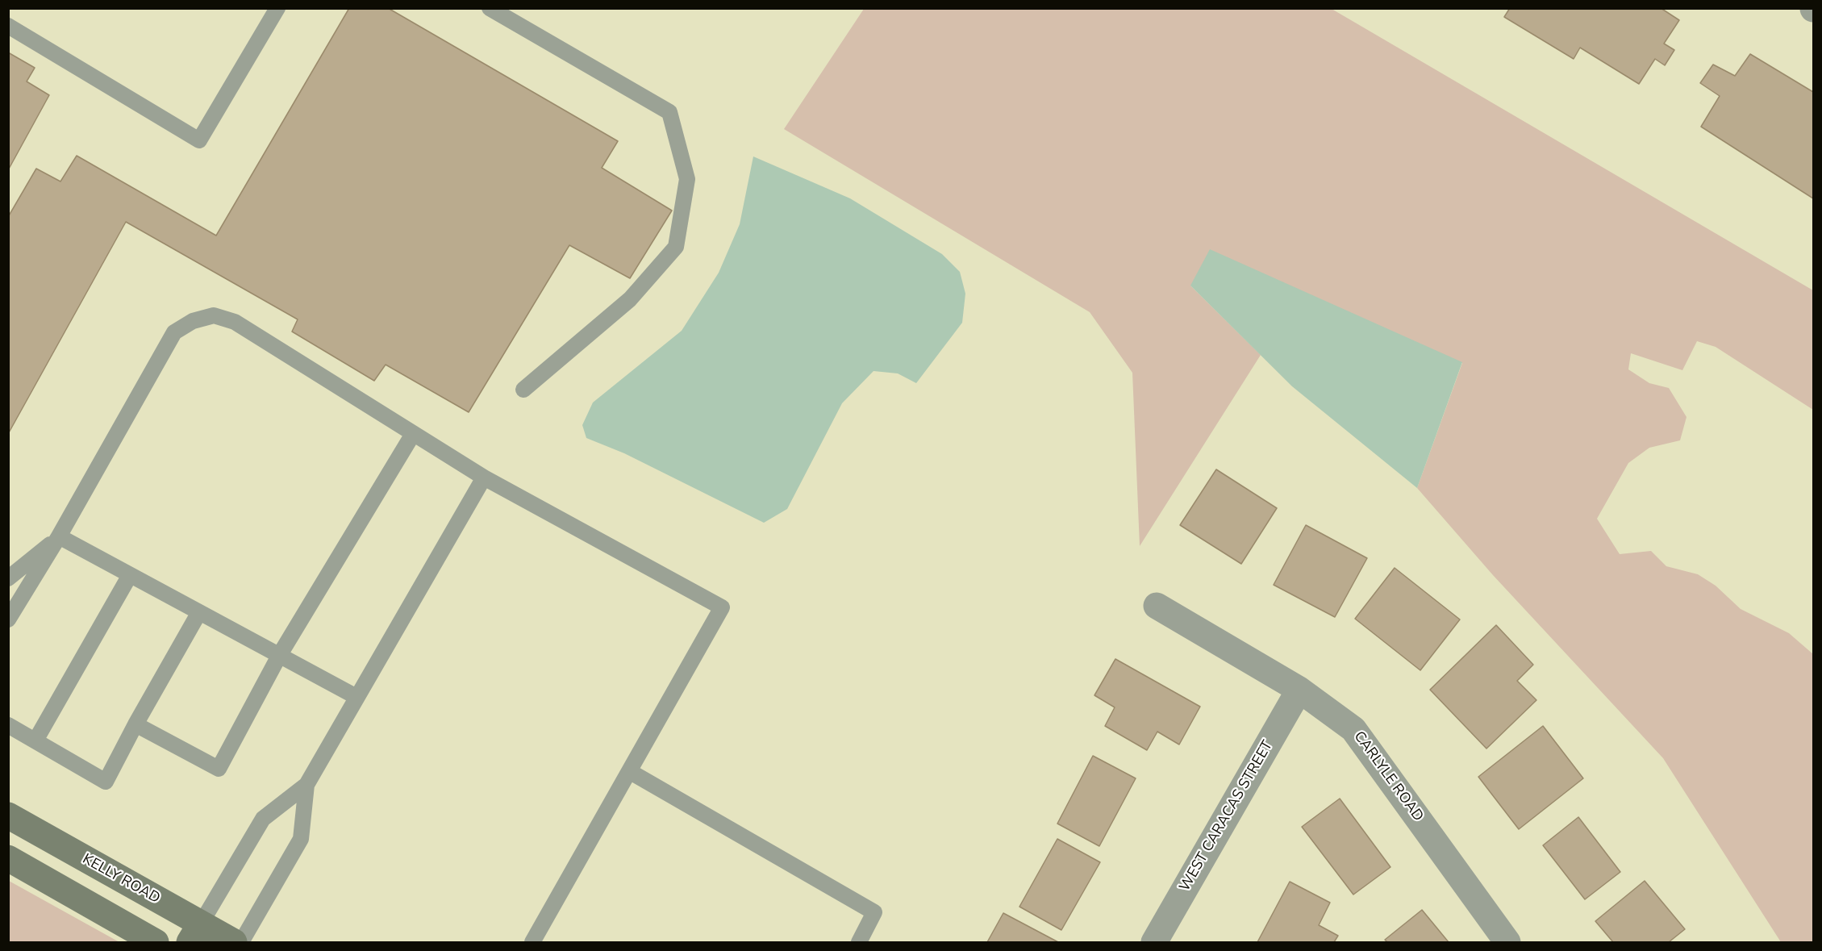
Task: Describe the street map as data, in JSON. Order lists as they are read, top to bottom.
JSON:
{
  "streets": {
    "street": ["CARLYLE ROAD", "WEST CARACAS STREET", "KELLY ROAD"]
  },
  "crossings": [
    ["CARLYLE ROAD", "WEST CARACAS STREET"]
  ]
}
